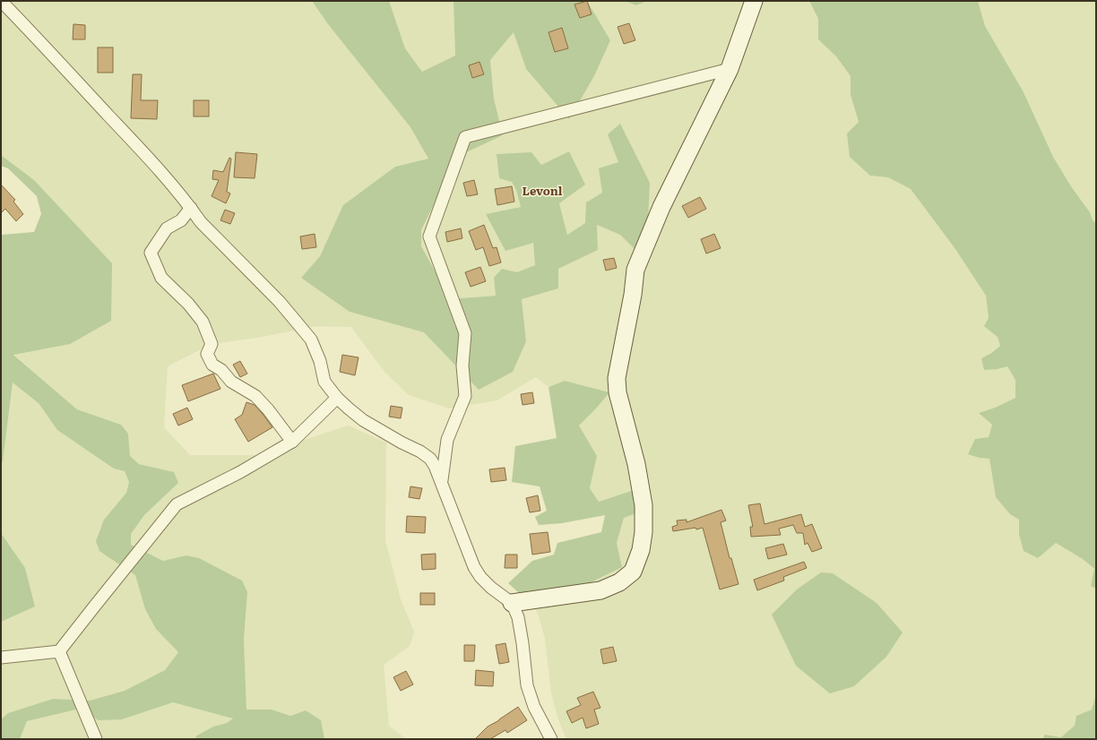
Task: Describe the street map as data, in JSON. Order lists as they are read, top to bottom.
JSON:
{
  "districts": ["Levonl"]
}
